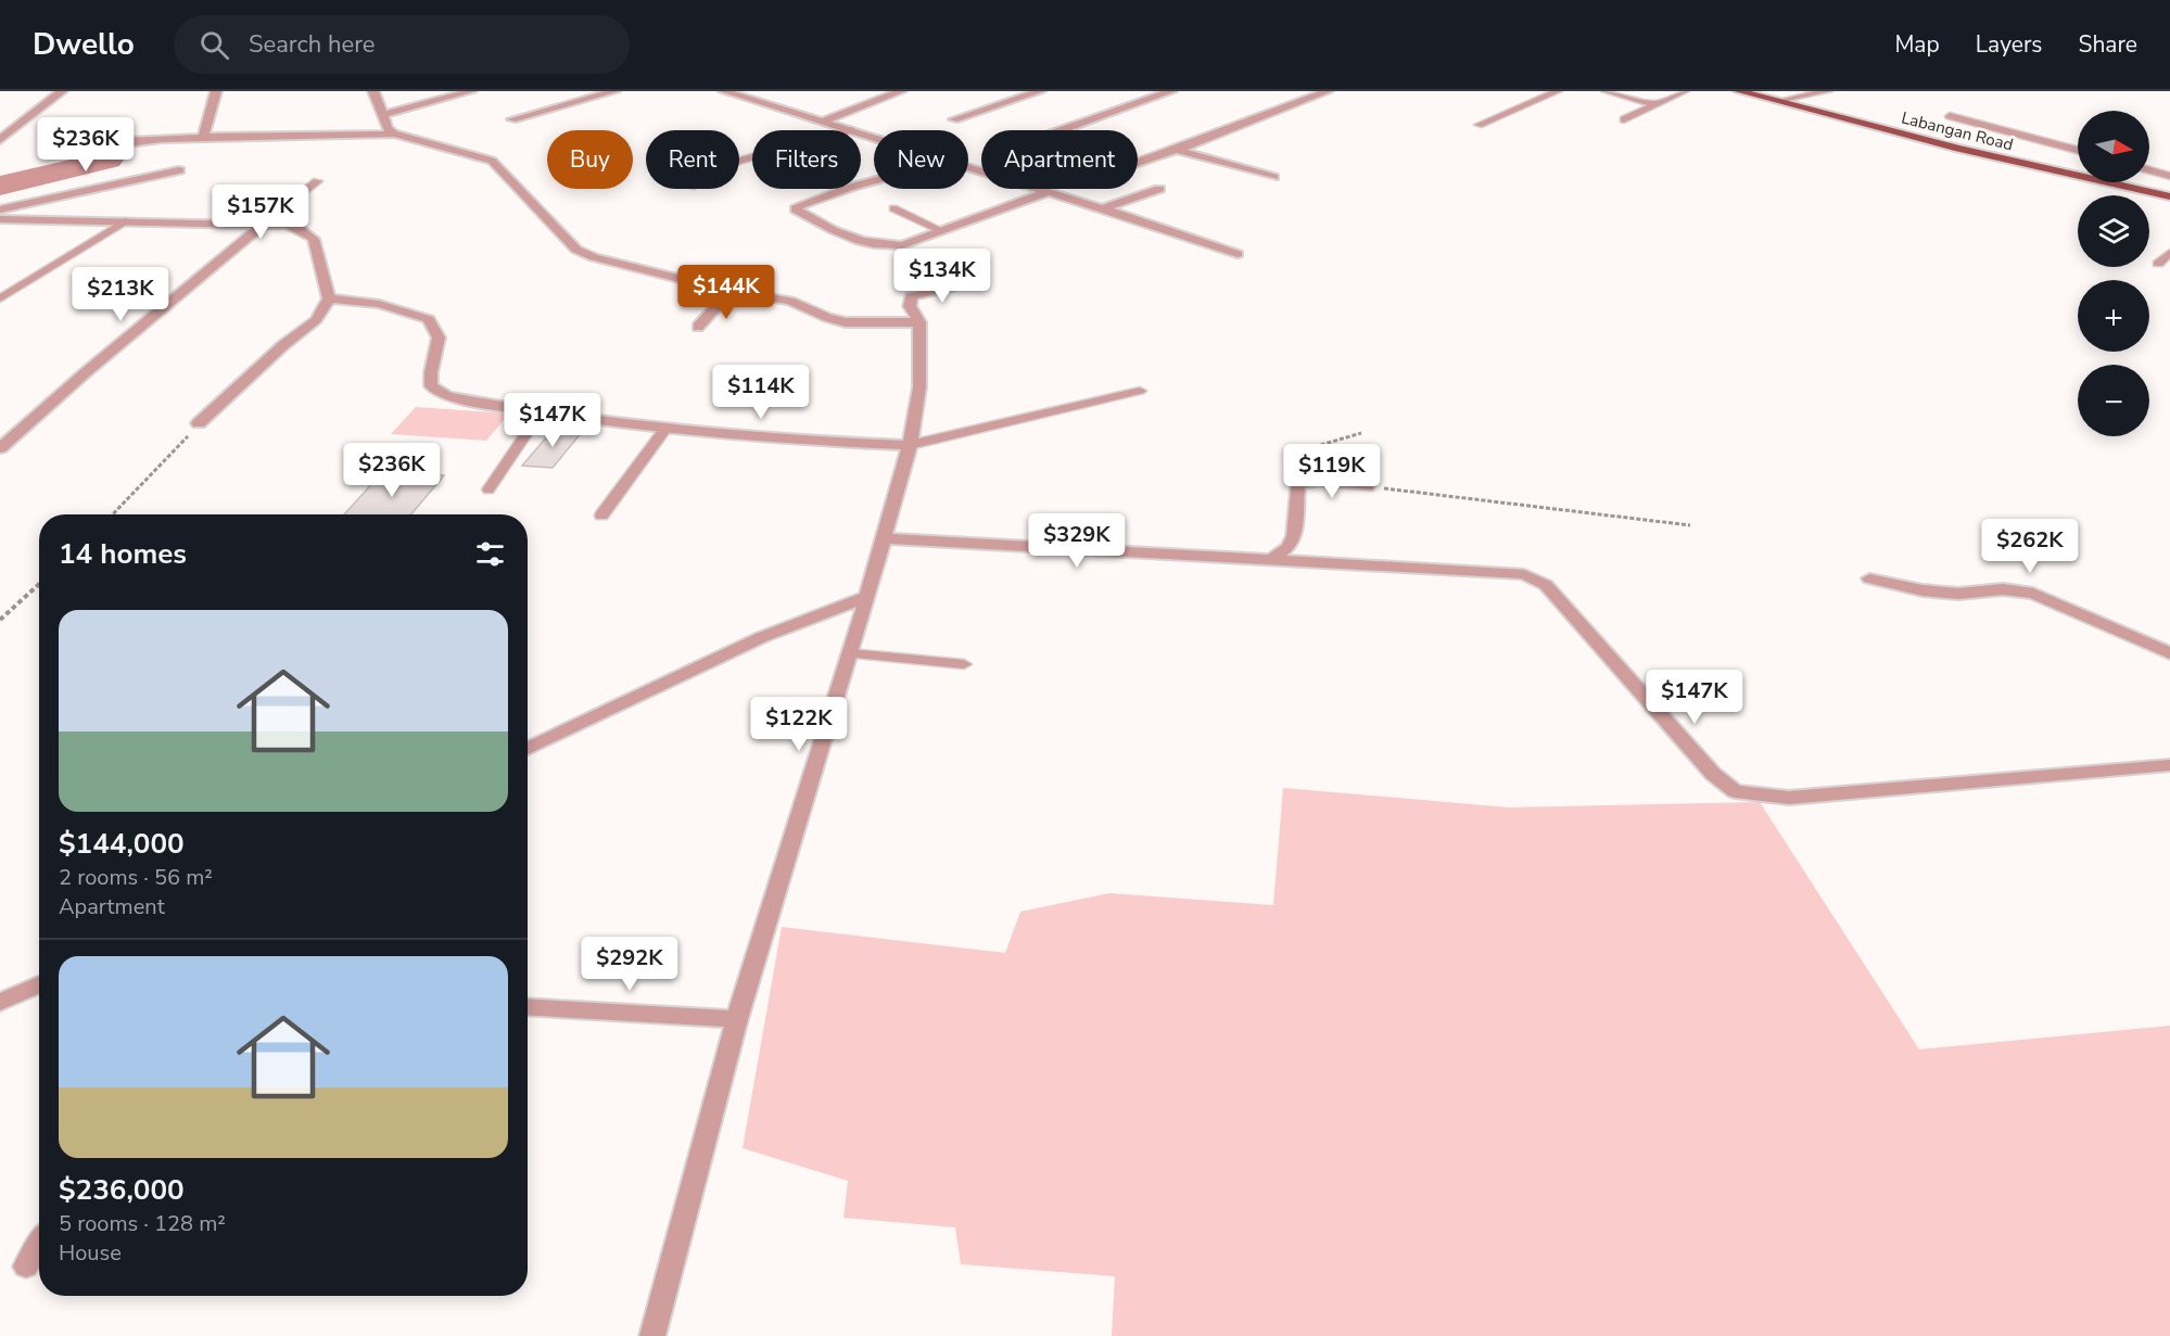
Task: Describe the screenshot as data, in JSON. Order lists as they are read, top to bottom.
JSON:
{
  "streets": {
    "main road": ["Labangan Road"]
  },
  "north": "right",
  "page": {
    "header": "Dwello",
    "search": "Search here",
    "nav": ["Map", "Layers", "Share"],
    "map_buttons": ["+", "−"],
    "price": [
      "$236K",
      "$157K",
      "$134K",
      "$144K",
      "$213K",
      "$114K",
      "$147K",
      "$236K",
      "$119K",
      "$329K",
      "$262K",
      "$147K",
      "$122K",
      "$292K"
    ],
    "chip": [
      "Buy",
      "Rent",
      "Filters",
      "New",
      "Apartment"
    ],
    "heading": "14 homes",
    "list": [
      {
        "name": "$144,000",
        "note": "2 rooms · 56 m² · Apartment"
      },
      {
        "name": "$236,000",
        "note": "5 rooms · 128 m² · House"
      }
    ]
  }
}
